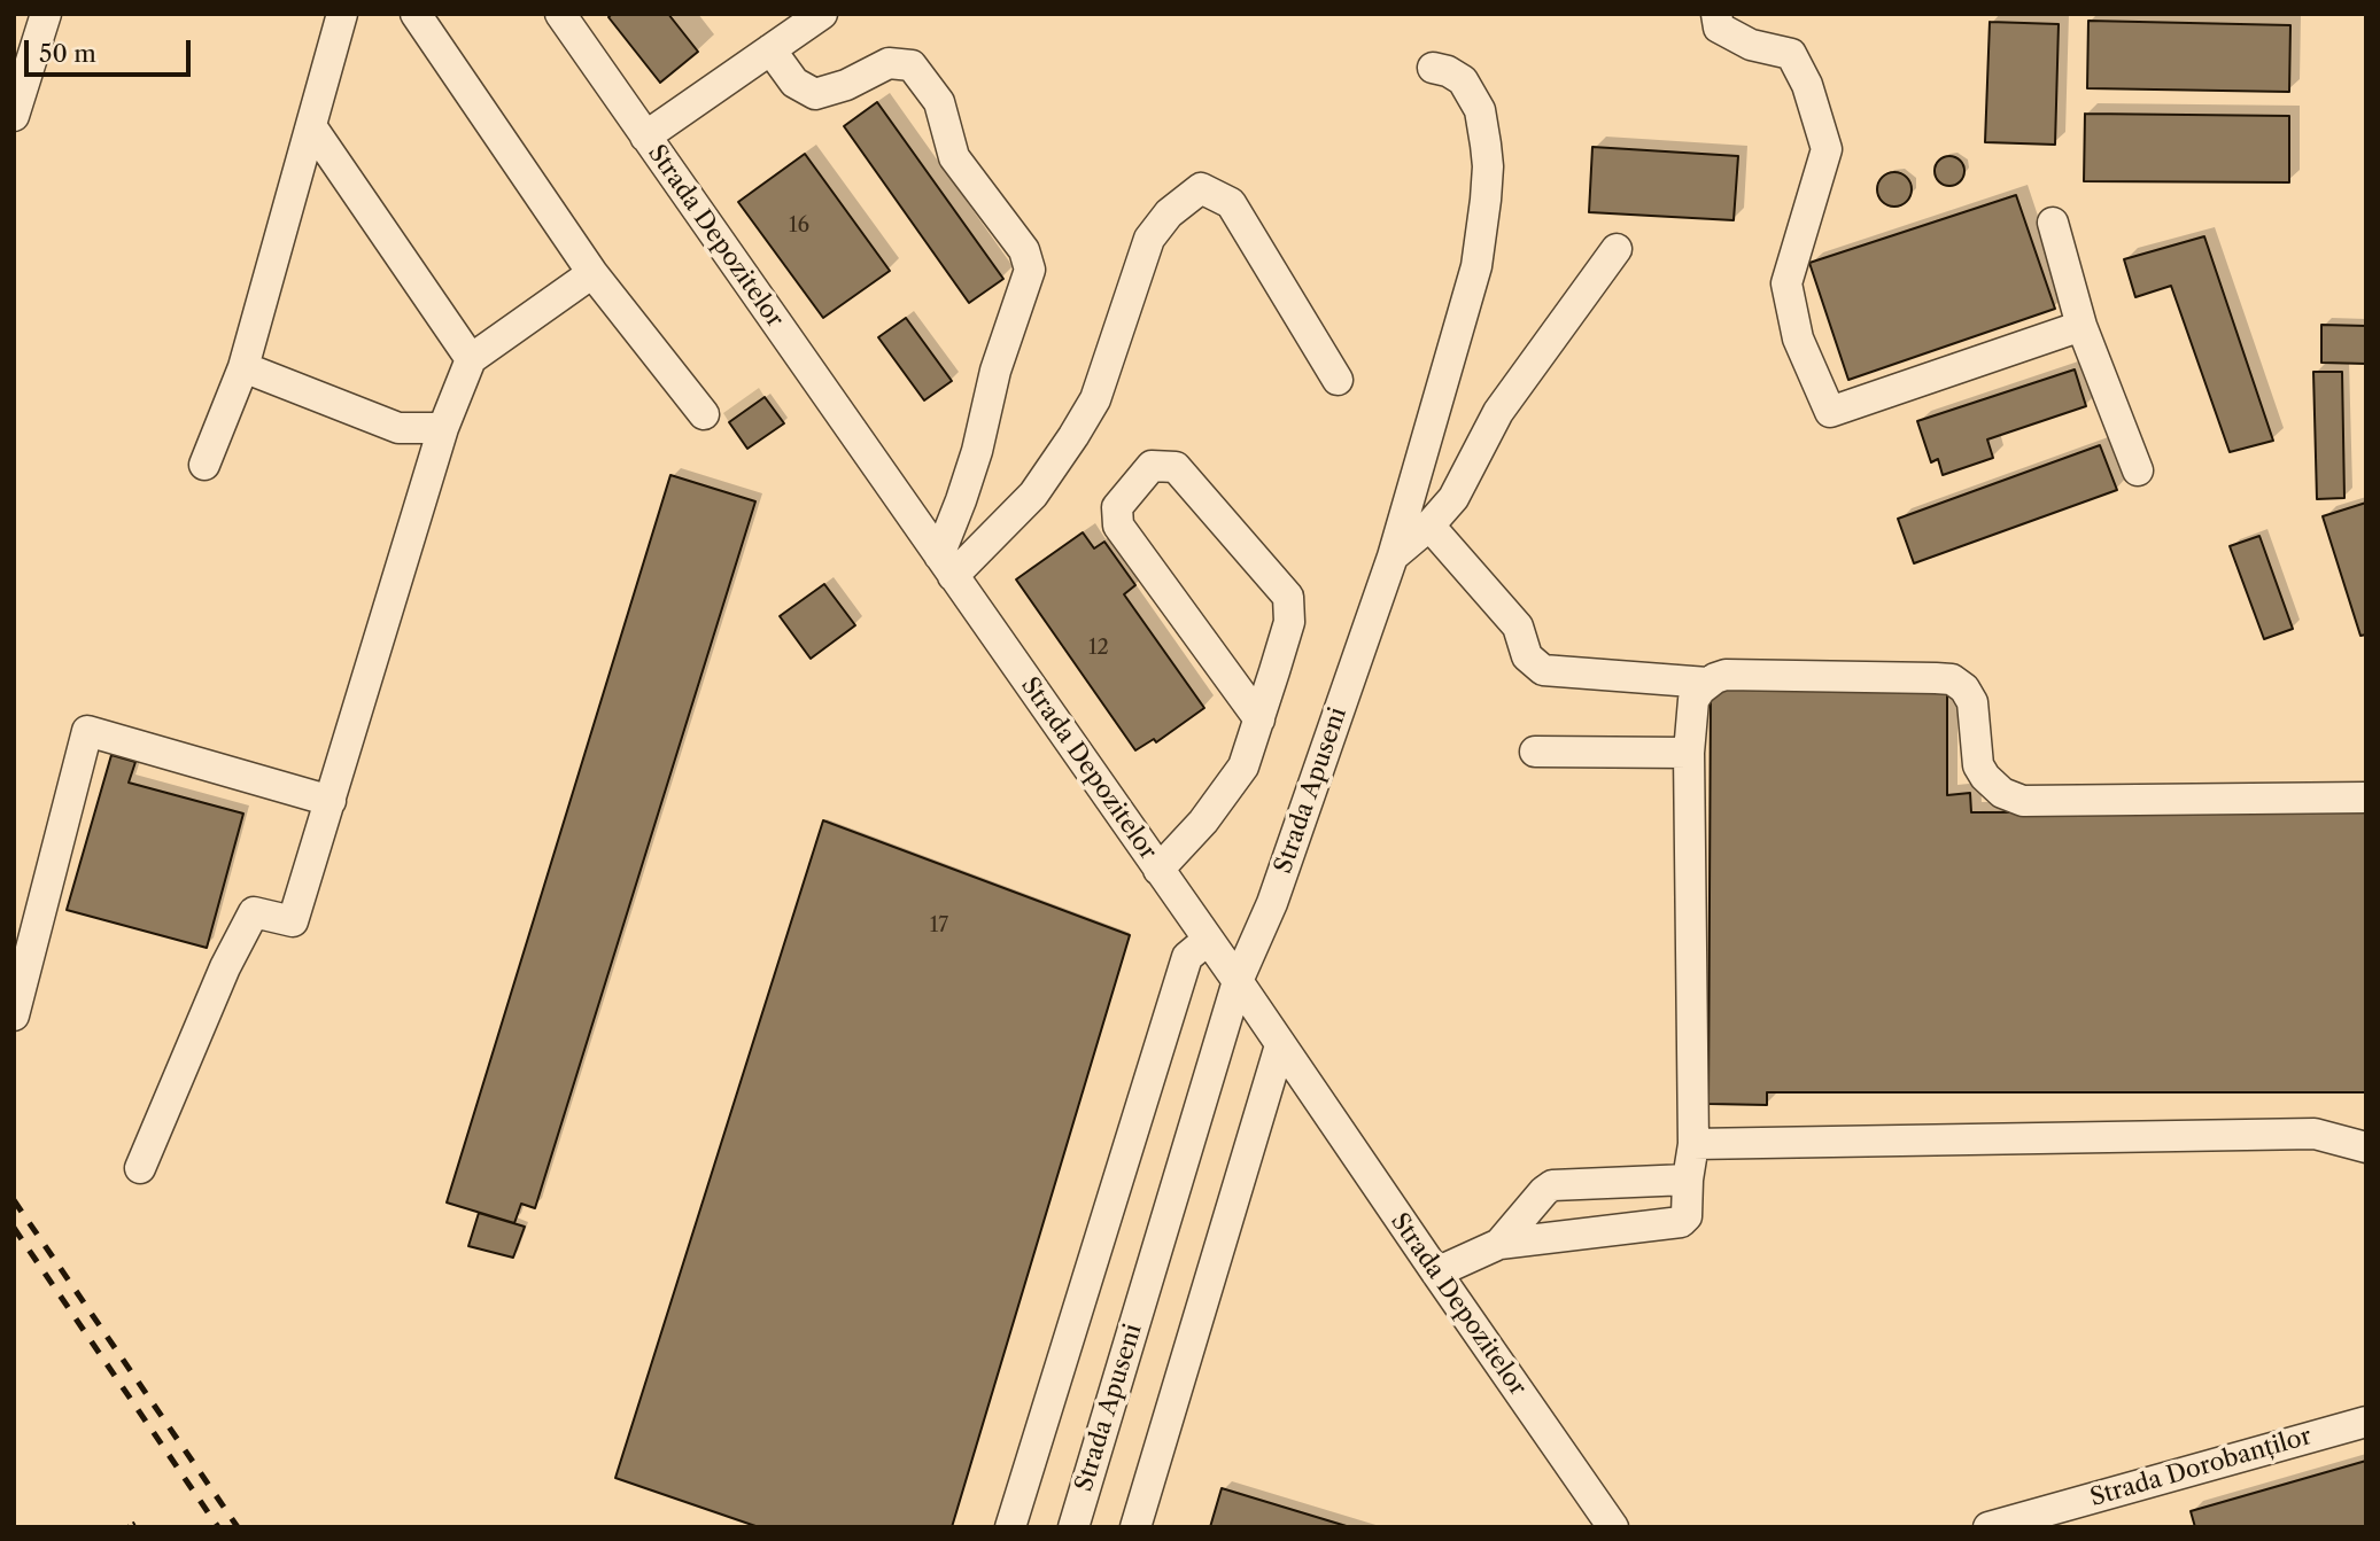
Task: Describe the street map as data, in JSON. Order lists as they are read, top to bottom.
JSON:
{
  "streets": {
    "street": ["Strada Depozitelor", "Strada Apuseni", "Strada Dorobanților"]
  },
  "crossings": [
    ["Strada Depozitelor", "Strada Apuseni"]
  ],
  "house_numbers": ["16", "12", "17"],
  "scale_bar": "50 m"
}
